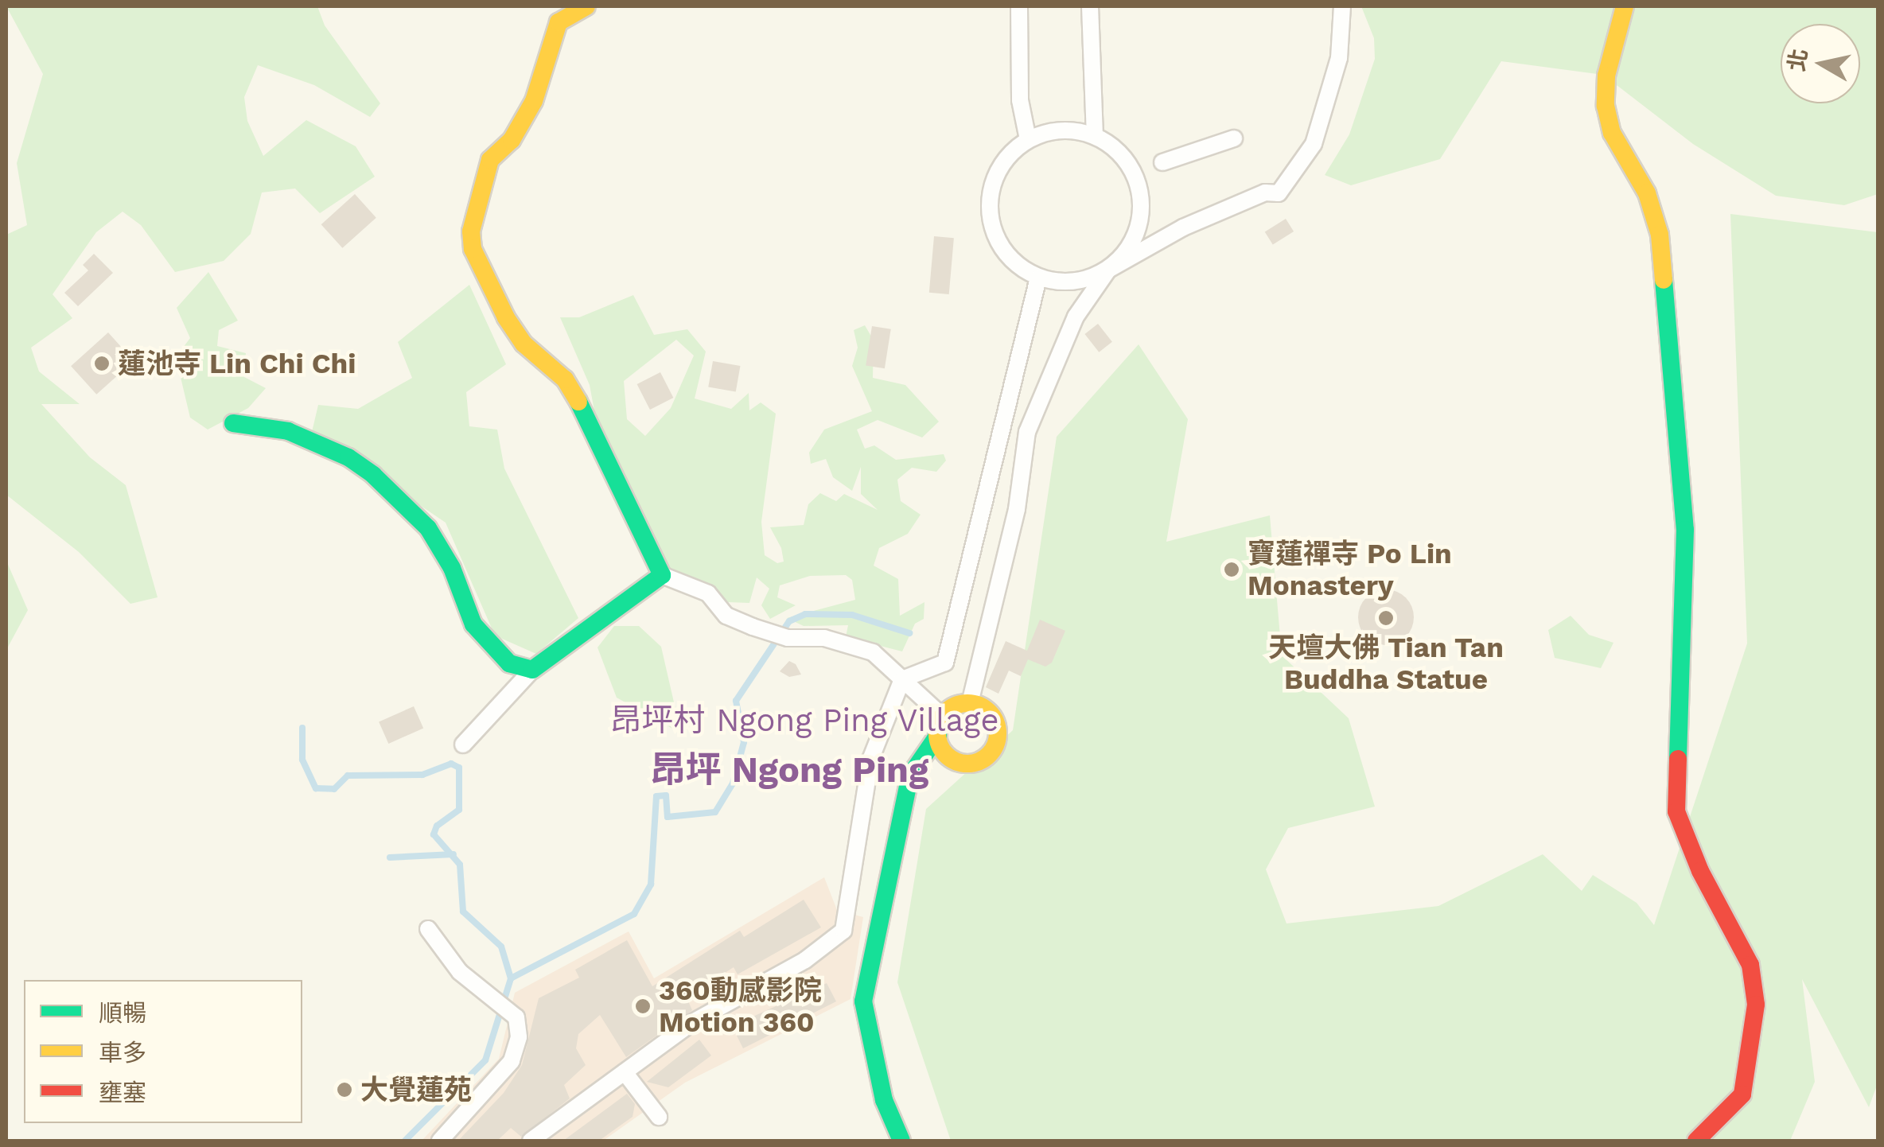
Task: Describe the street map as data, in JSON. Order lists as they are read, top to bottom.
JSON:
{
  "districts": ["昂坪村 Ngong Ping Village", "昂坪 Ngong Ping"],
  "places": [
    "蓮池寺 Lin Chi Chi",
    "寶蓮禪寺 Po Lin Monastery",
    "天壇大佛 Tian Tan Buddha Statue",
    "360動感影院 Motion 360",
    "大覺蓮苑"
  ],
  "legend": ["順暢", "車多", "壅塞"],
  "north": "left"
}
